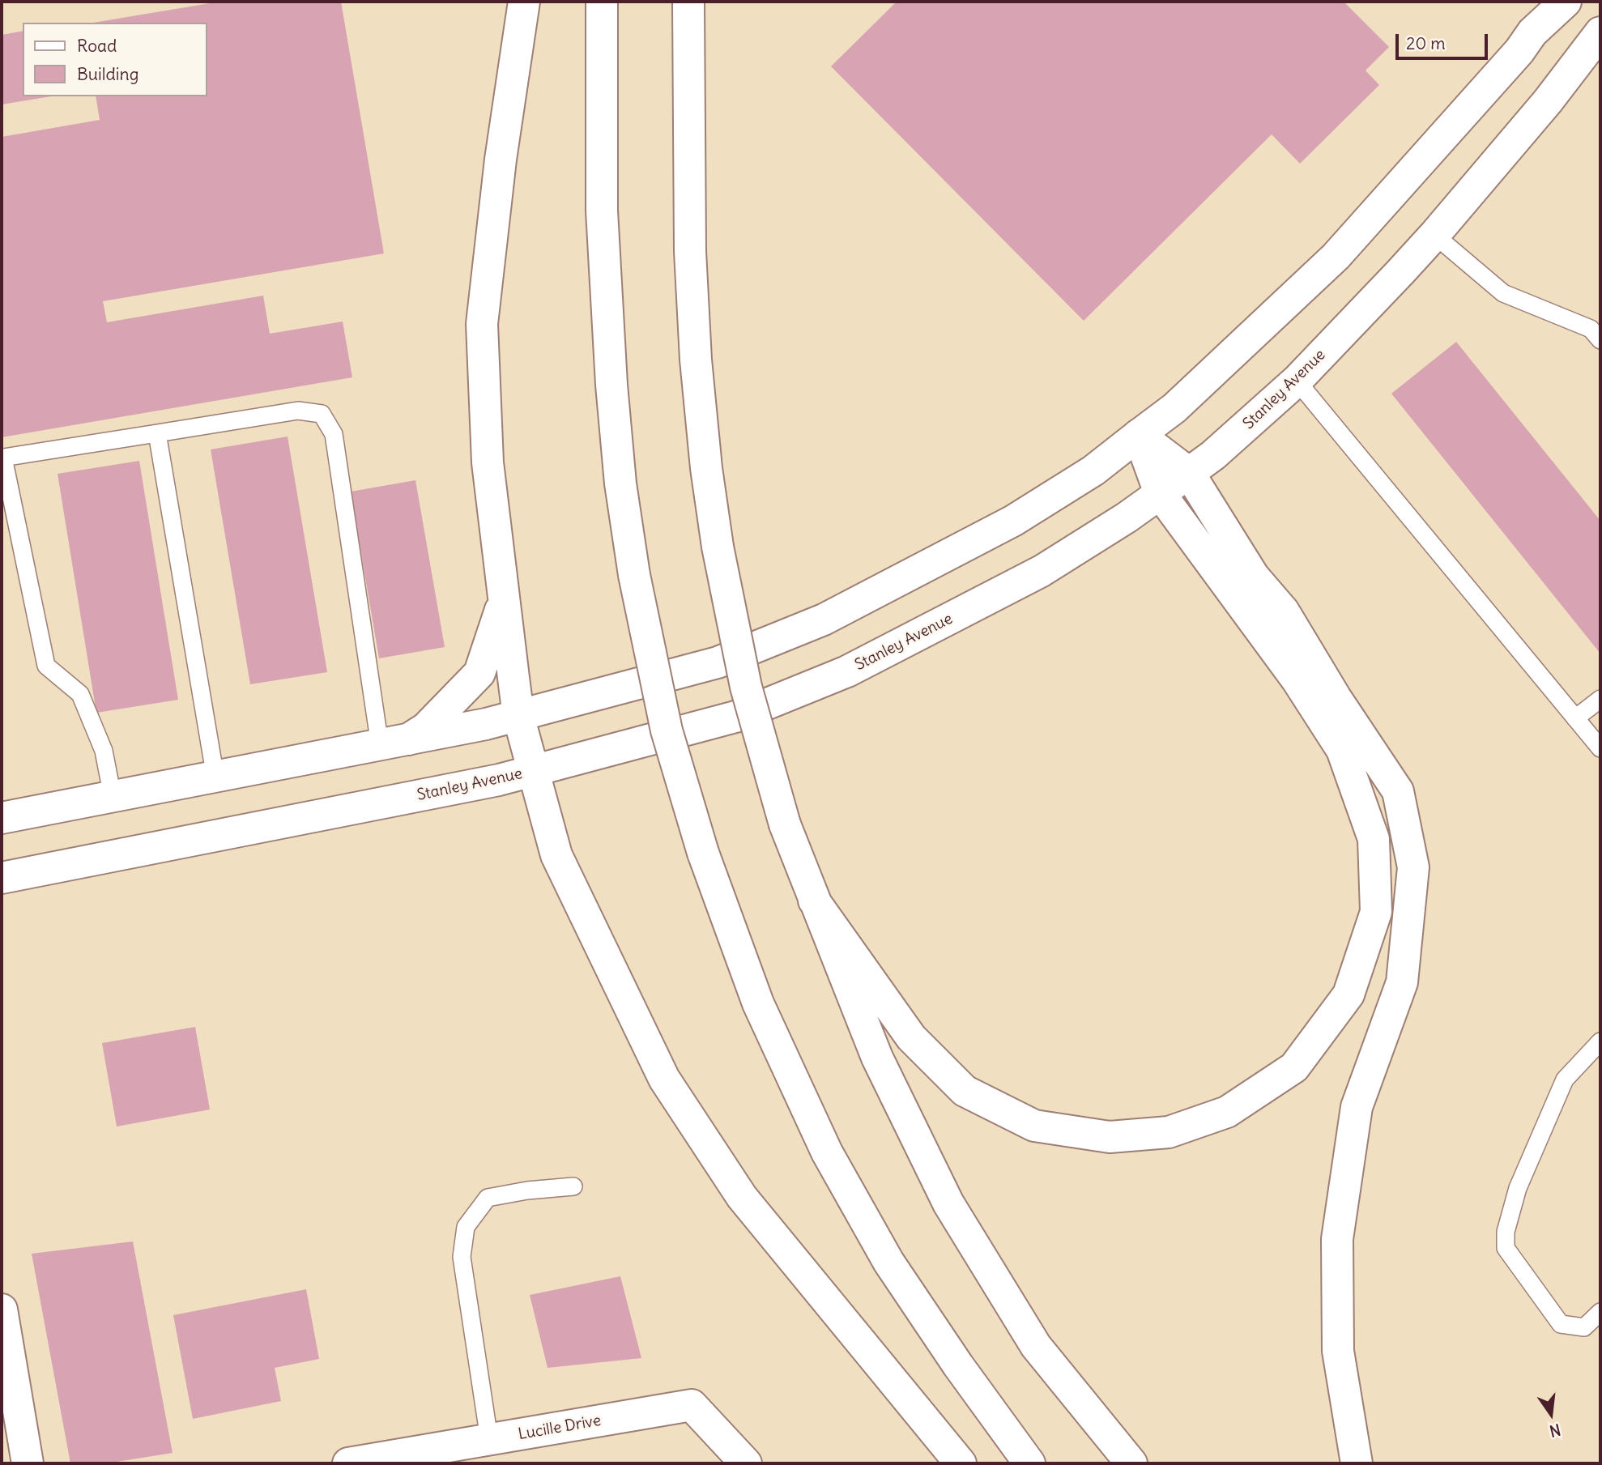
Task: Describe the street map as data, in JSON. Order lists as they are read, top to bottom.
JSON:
{
  "streets": {
    "main road": ["Stanley Avenue", "Lucille Drive"]
  },
  "legend": ["Road", "Building"],
  "scale_bar": "20 m",
  "north": "bottom"
}
